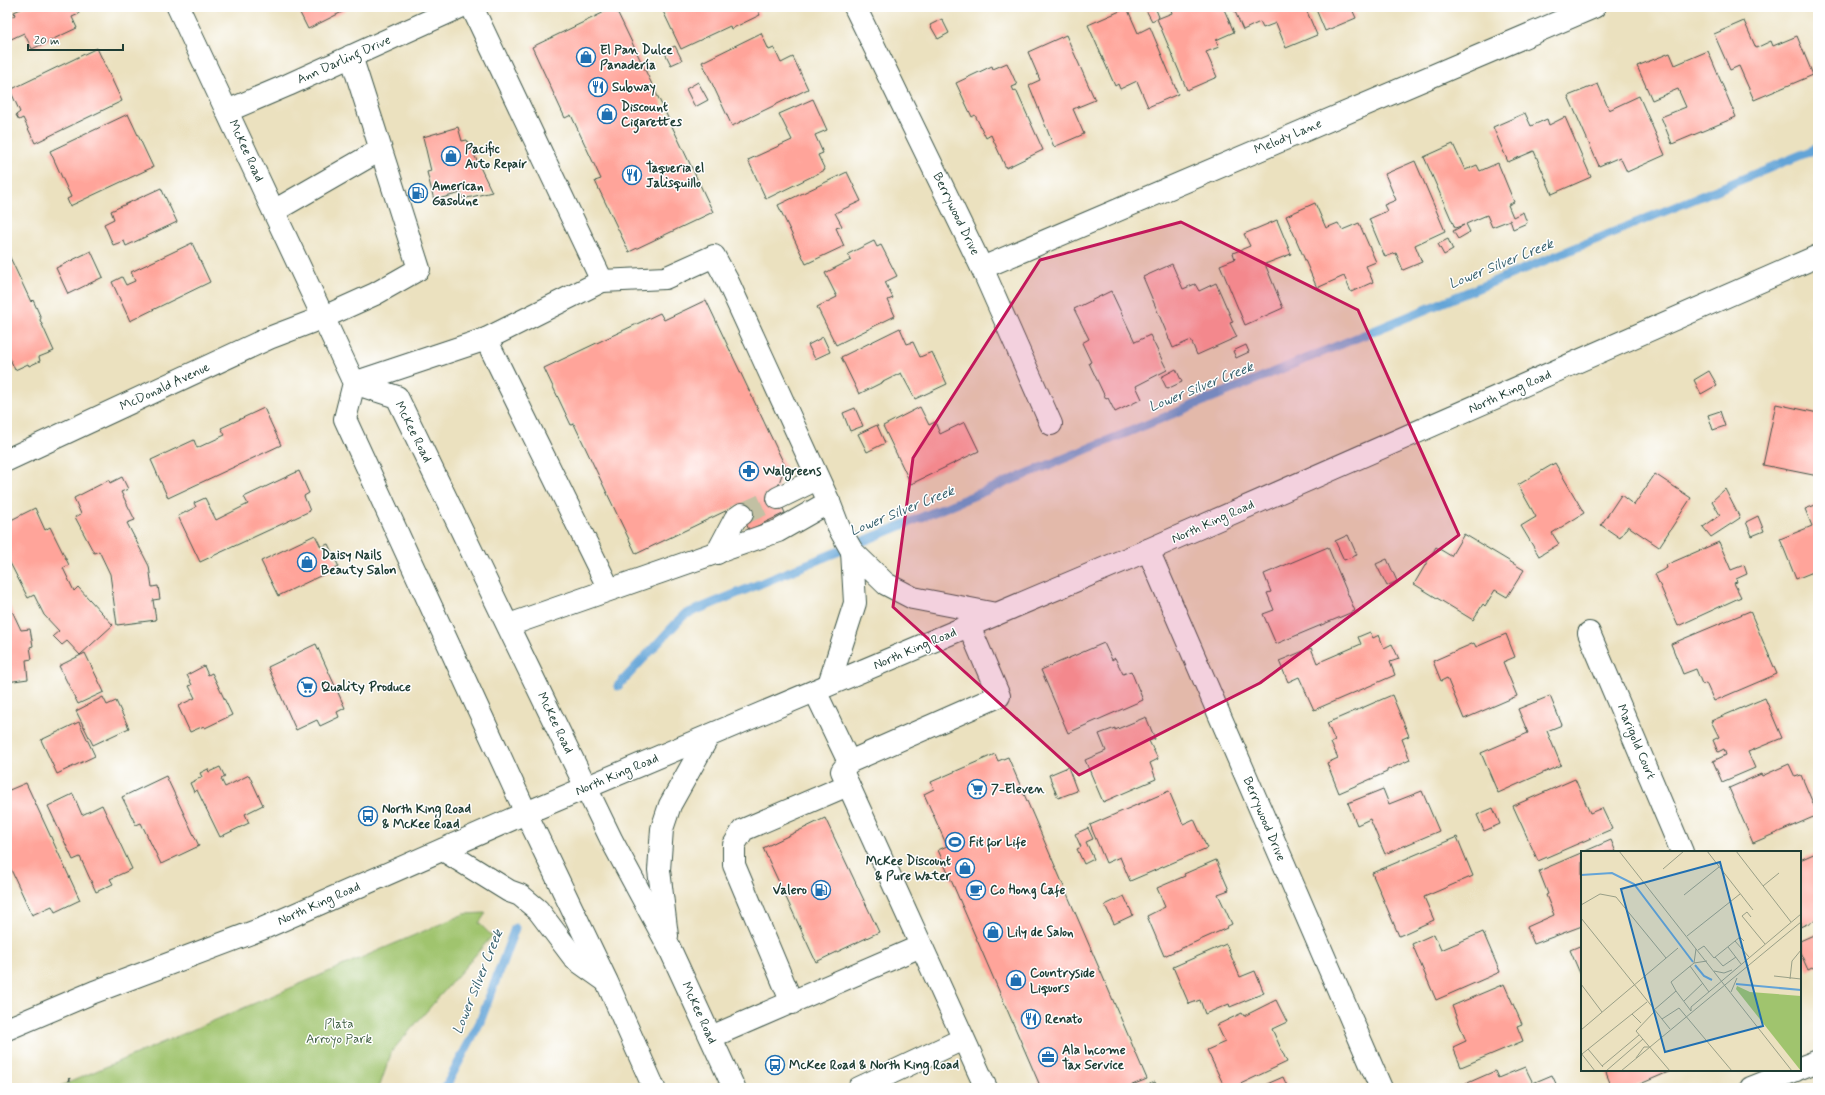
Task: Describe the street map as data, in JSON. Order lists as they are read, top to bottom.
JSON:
{
  "streets": {
    "main road": [
      "Ann Darling Drive",
      "Melody Lane",
      "McKee Road",
      "Berrywood Drive",
      "McDonald Avenue",
      "North King Road",
      "Marigold Court"
    ]
  },
  "crossings": [
    ["Ann Darling Drive", "McKee Road"],
    ["Melody Lane", "Berrywood Drive"],
    ["McKee Road", "McDonald Avenue"],
    ["McKee Road", "North King Road"],
    ["Berrywood Drive", "North King Road"]
  ],
  "water": ["Lower Silver Creek"],
  "parks": ["Plata Arroyo Park"],
  "places": {
    "shop": [
      "El Pan Dulce Panadería",
      "Discount Cigarettes",
      "Pacific Auto Repair",
      "Daisy Nails Beauty Salon",
      "McKee Discount & Pure Water",
      "Lily de Salon",
      "Countryside Liquors"
    ],
    "restaurant": ["Subway", "Taqueria el Jalisquillo", "Renato"],
    "fuel station": ["American Gasoline", "Valero"],
    "pharmacy": ["Walgreens"],
    "supermarket": ["Quality Produce", "7-Eleven"],
    "bus stop": ["North King Road & McKee Road", "McKee Road & North King Road"],
    "sports": ["Fit for Life"],
    "cafe": ["Co Hong Cafe"],
    "office": ["Ala Income Tax Service"]
  },
  "scale_bar": "20 m"
}
